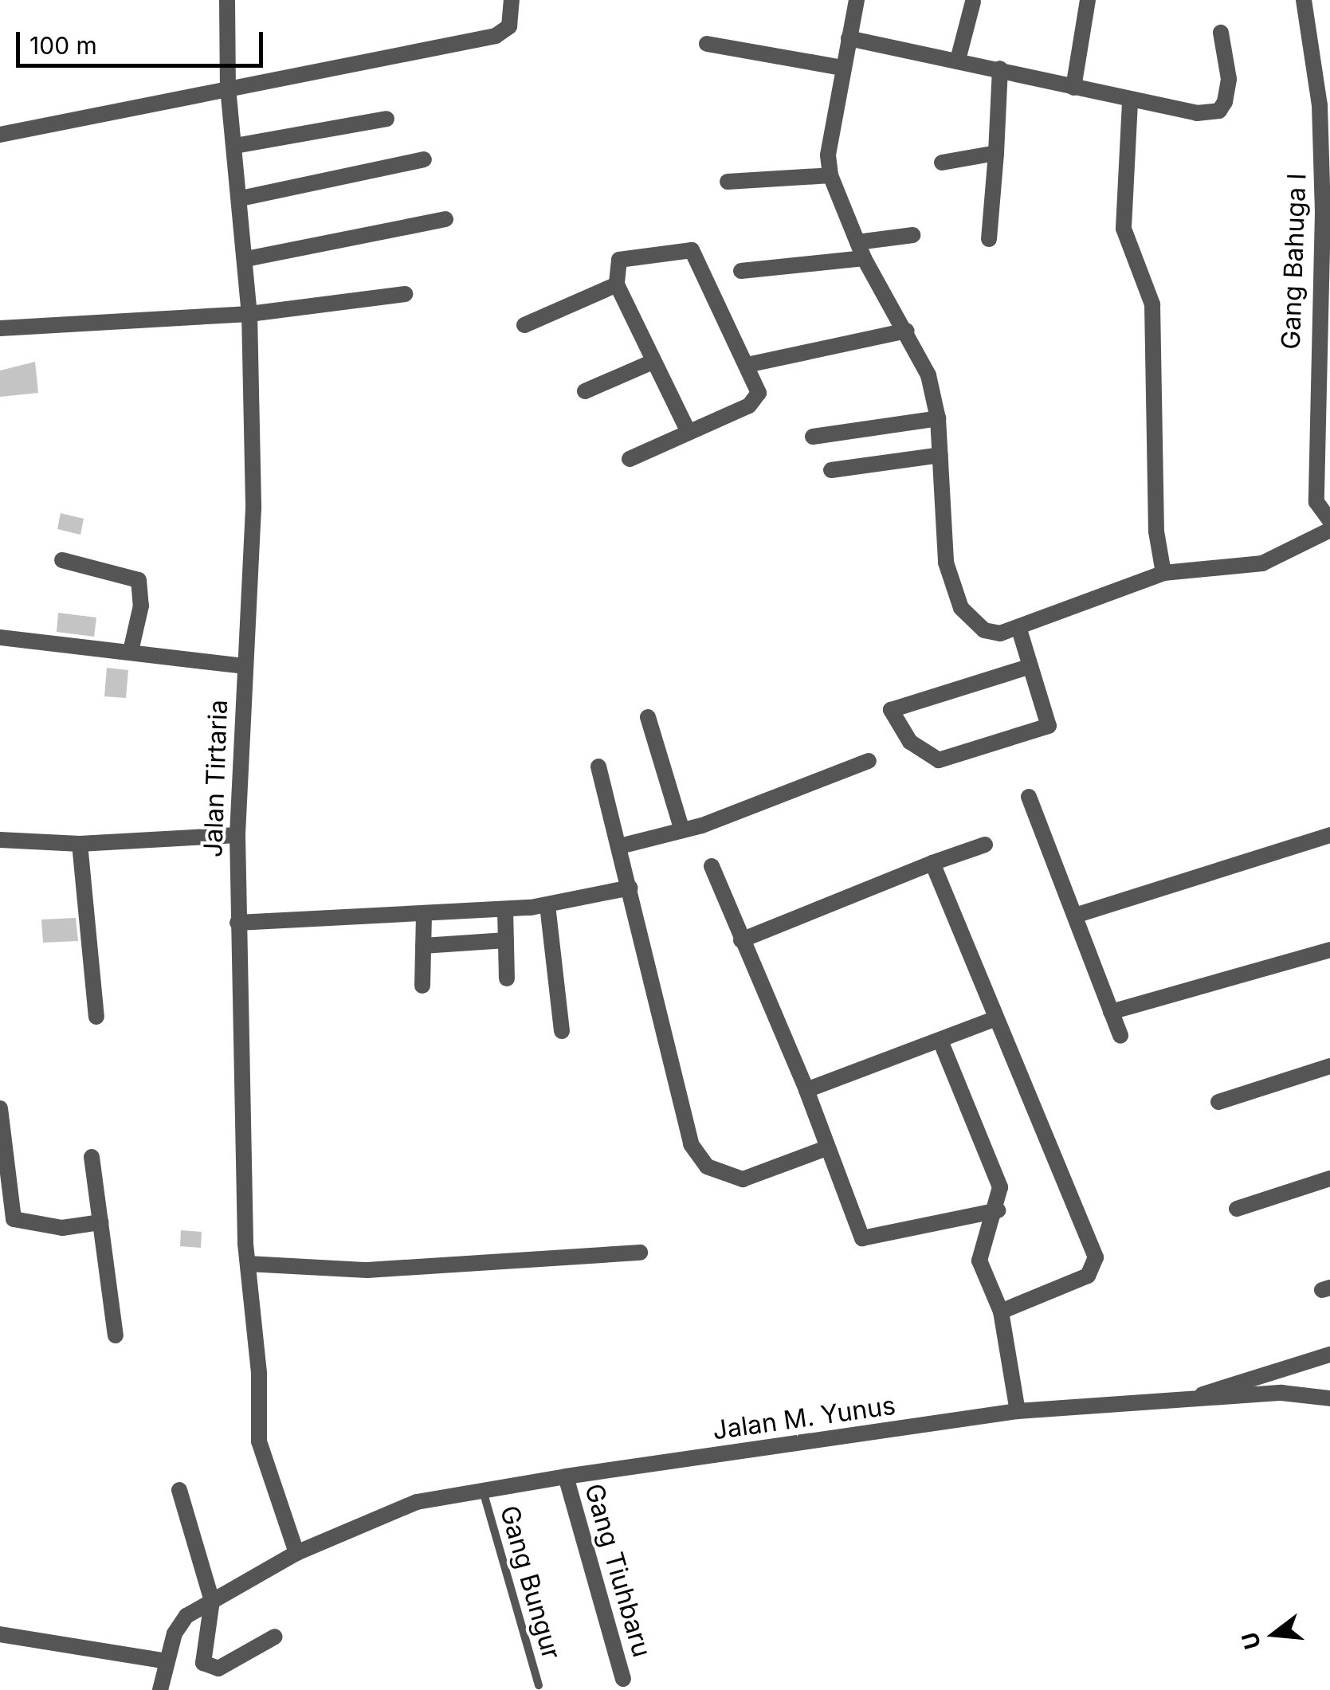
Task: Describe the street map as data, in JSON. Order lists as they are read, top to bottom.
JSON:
{
  "streets": {
    "street": [
      "Gang Bahuga I",
      "Jalan Tirtaria",
      "Jalan M. Yunus",
      "Gang Tiuhbaru"
    ],
    "lane": ["Gang Bungur"]
  },
  "crossings": [
    ["Jalan Tirtaria", "Jalan M. Yunus"],
    ["Jalan M. Yunus", "Gang Tiuhbaru"],
    ["Jalan M. Yunus", "Gang Bungur"]
  ],
  "scale_bar": "100 m",
  "north": "left"
}
